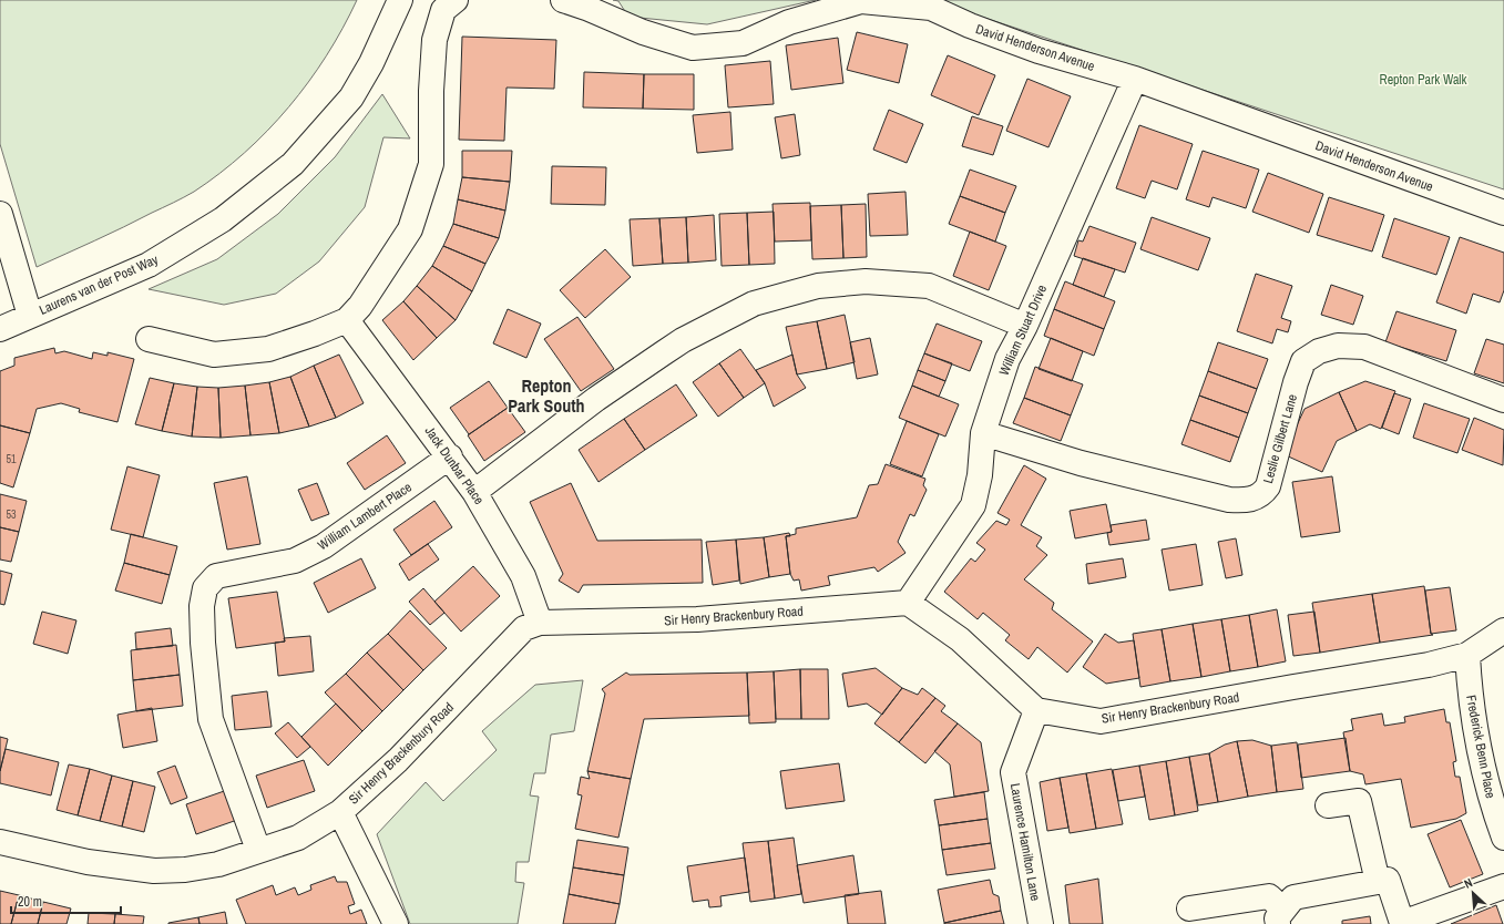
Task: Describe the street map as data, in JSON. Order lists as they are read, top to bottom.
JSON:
{
  "streets": {
    "street": [
      "David Henderson Avenue",
      "Laurens van der Post Way",
      "William Stuart Drive",
      "Leslie Gilbert Lane",
      "Jack Dunbar Place",
      "William Lambert Place",
      "Sir Henry Brackenbury Road",
      "Frederick Benn Place",
      "Laurence Hamilton Lane"
    ]
  },
  "crossings": [
    ["David Henderson Avenue", "William Stuart Drive"],
    ["William Stuart Drive", "Leslie Gilbert Lane"],
    ["William Stuart Drive", "Sir Henry Brackenbury Road"],
    ["Jack Dunbar Place", "William Lambert Place"],
    ["Jack Dunbar Place", "Sir Henry Brackenbury Road"],
    ["William Lambert Place", "Sir Henry Brackenbury Road"],
    ["Sir Henry Brackenbury Road", "Frederick Benn Place"],
    ["Sir Henry Brackenbury Road", "Laurence Hamilton Lane"]
  ],
  "districts": ["Repton Park South"],
  "parks": ["Repton Park Walk"],
  "house_numbers": ["51", "53"],
  "scale_bar": "20 m",
  "north": "top left"
}
